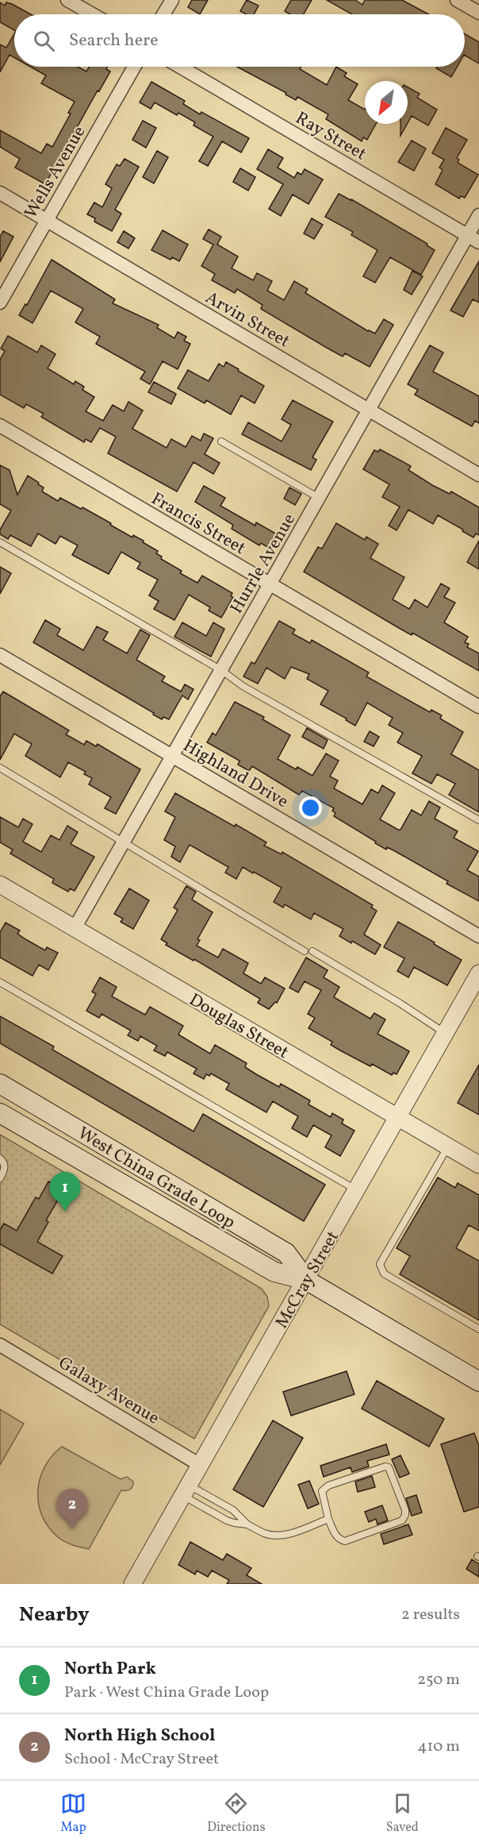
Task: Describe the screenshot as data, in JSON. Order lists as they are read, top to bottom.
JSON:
{
  "streets": {
    "main road": ["West China Grade Loop"],
    "street": [
      "Ray Street",
      "Wells Avenue",
      "Arvin Street",
      "Francis Street",
      "Hurrle Avenue",
      "Highland Drive",
      "Douglas Street",
      "McCray Street",
      "Galaxy Avenue"
    ]
  },
  "crossings": [
    ["Ray Street", "Hurrle Avenue"],
    ["Wells Avenue", "Arvin Street"],
    ["Arvin Street", "Hurrle Avenue"],
    ["Francis Street", "Hurrle Avenue"],
    ["Hurrle Avenue", "Highland Drive"],
    ["Hurrle Avenue", "Douglas Street"],
    ["Douglas Street", "McCray Street"],
    ["West China Grade Loop", "McCray Street"],
    ["McCray Street", "Galaxy Avenue"]
  ],
  "north": "bottom left",
  "page": {
    "search": "Search here",
    "pins": ["1", "2"],
    "heading": ["Nearby", "2 results"],
    "list": [
      {
        "mark": "1",
        "name": "North Park",
        "note": "Park · West China Grade Loop",
        "value": "250 m"
      },
      {
        "mark": "2",
        "name": "North High School",
        "note": "School · McCray Street",
        "value": "410 m"
      }
    ],
    "nav": ["Map", "Directions", "Saved"]
  }
}
